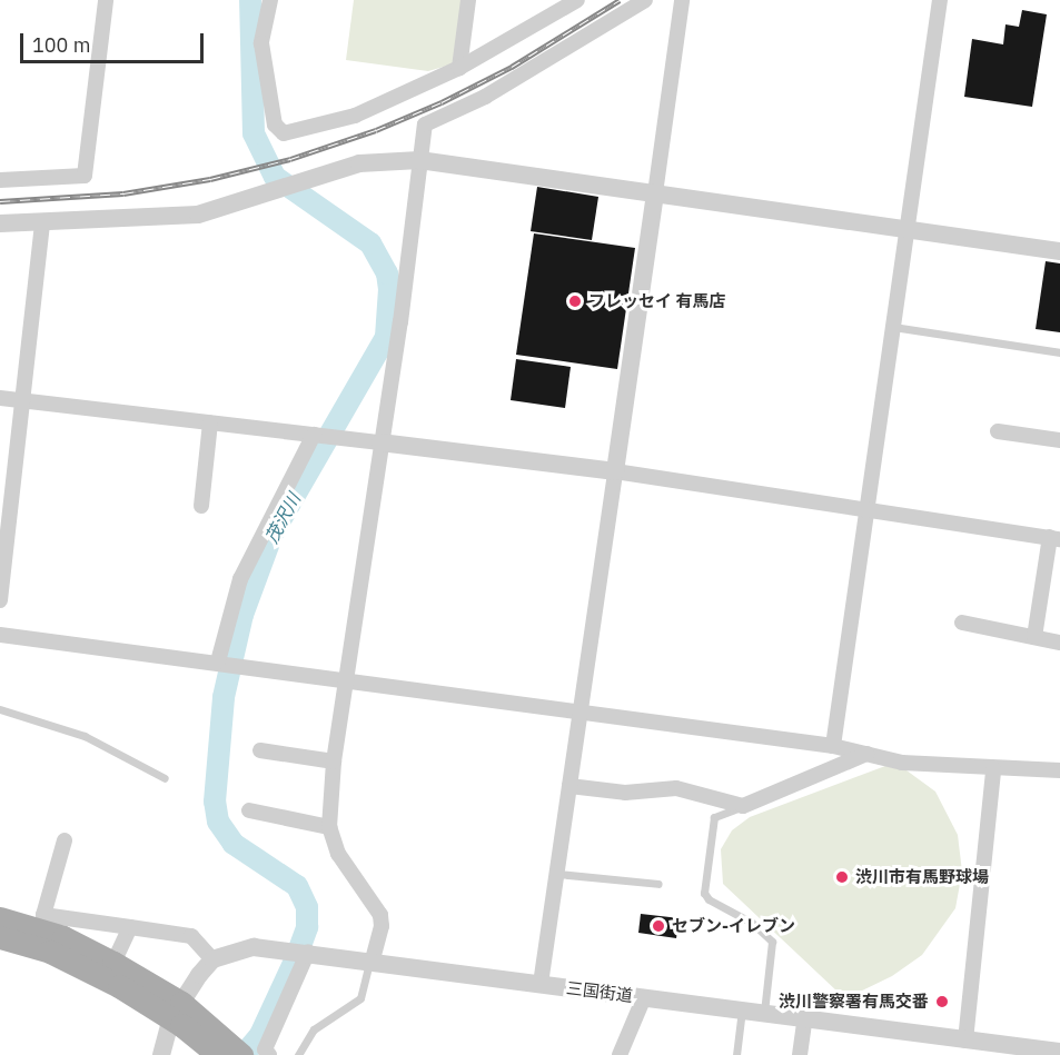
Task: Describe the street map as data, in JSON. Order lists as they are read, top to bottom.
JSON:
{
  "streets": {
    "street": ["三国街道"]
  },
  "water": ["茂沢川"],
  "places": [
    "フレッセイ 有馬店",
    "渋川市有馬野球場",
    "セブン-イレブン",
    "渋川警察署有馬交番"
  ],
  "scale_bar": "100 m"
}
